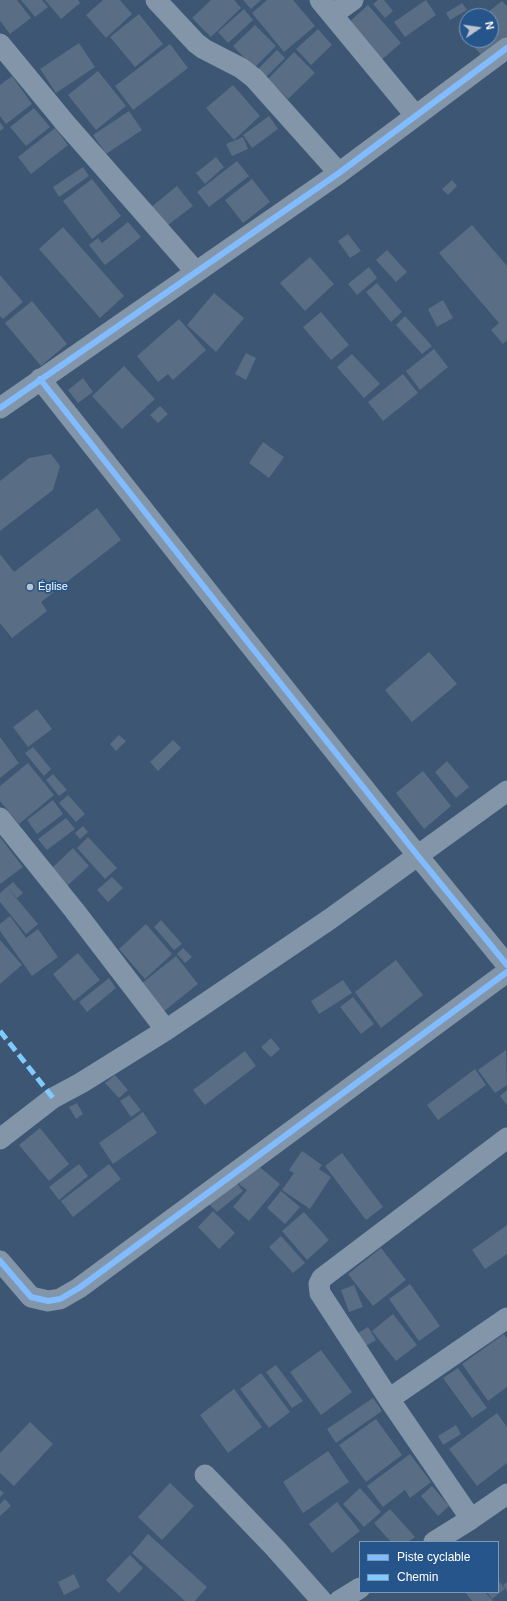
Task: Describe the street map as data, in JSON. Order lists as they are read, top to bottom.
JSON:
{
  "places": ["Église"],
  "legend": ["Piste cyclable", "Chemin"],
  "north": "right"
}
